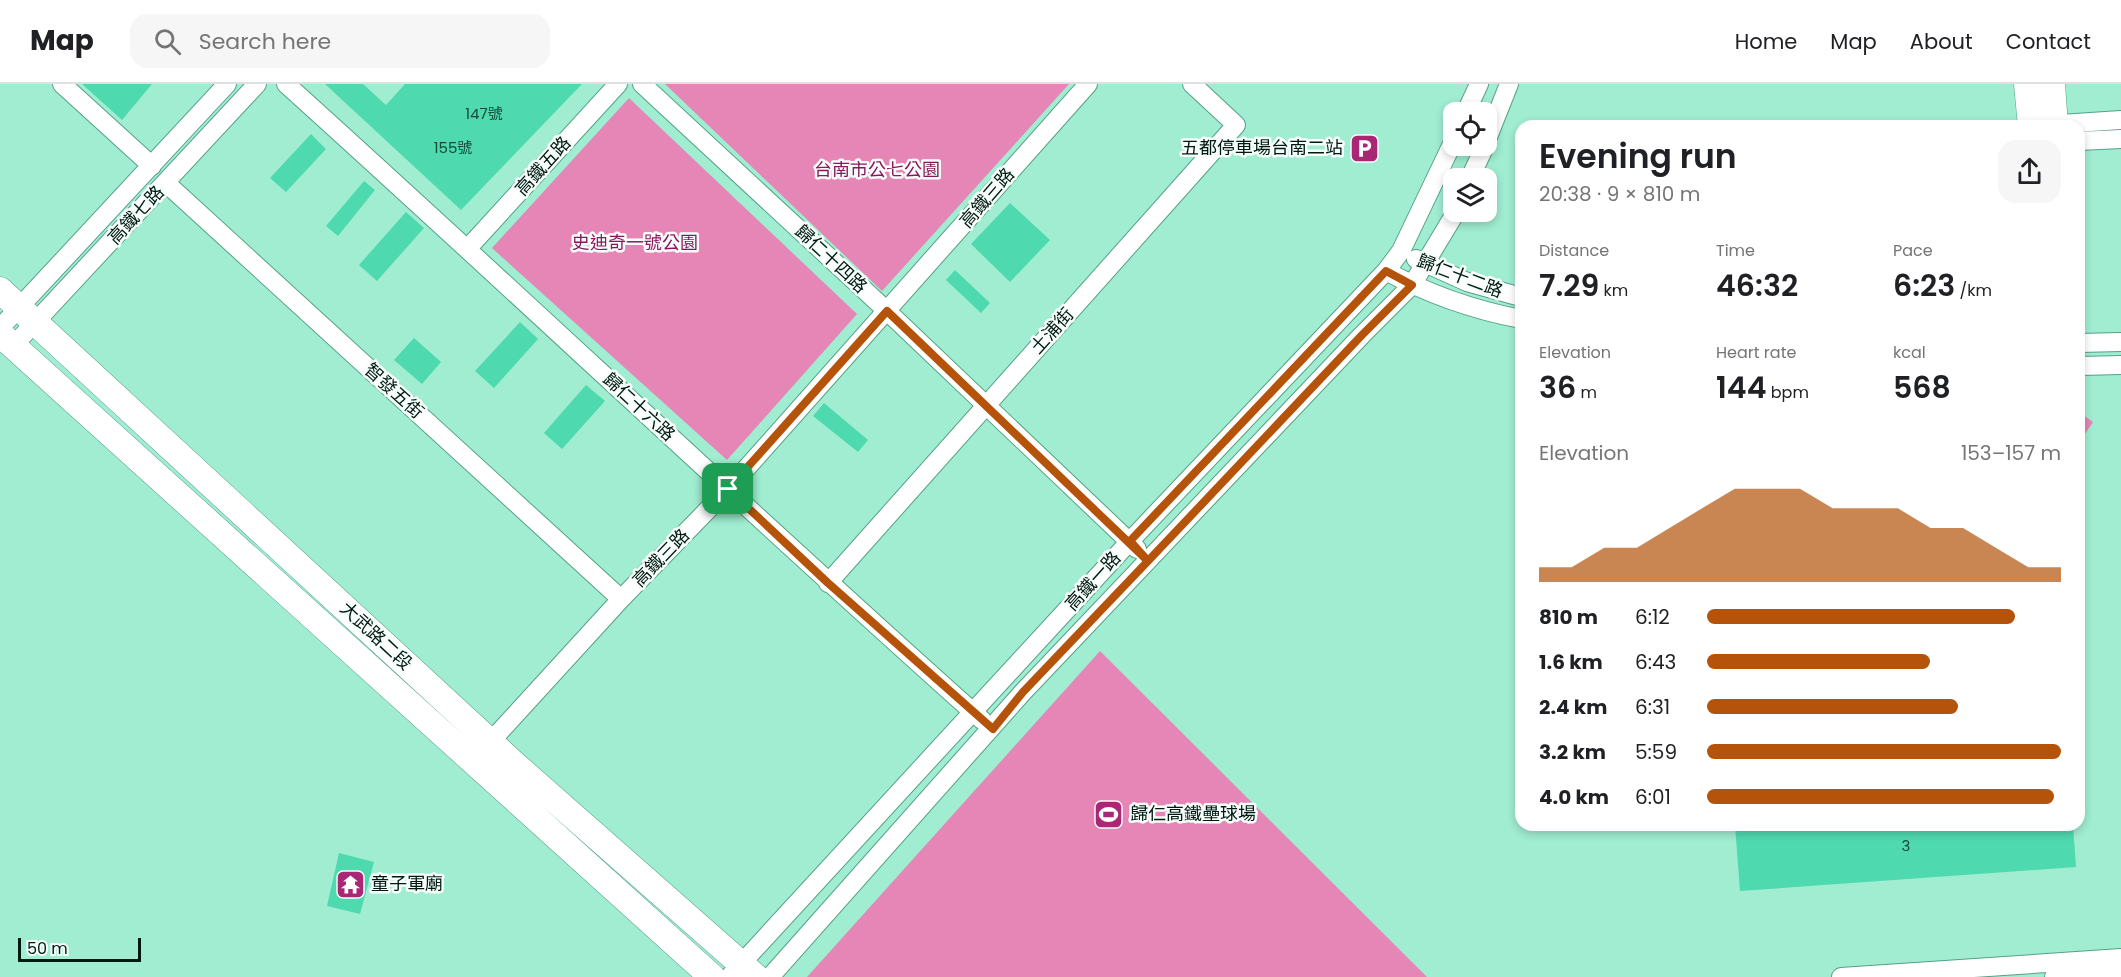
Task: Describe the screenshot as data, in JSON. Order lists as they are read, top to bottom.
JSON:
{
  "streets": {
    "street": [
      "高鐵五路",
      "高鐵三路",
      "高鐵七路",
      "歸仁十四路",
      "歸仁十二路",
      "土浦街",
      "智發五街",
      "歸仁十六路",
      "高鐵一路",
      "大武路二段"
    ]
  },
  "crossings": [
    ["高鐵五路", "歸仁十六路"],
    ["高鐵三路", "歸仁十四路"],
    ["高鐵三路", "智發五街"],
    ["高鐵三路", "歸仁十六路"],
    ["高鐵三路", "大武路二段"],
    ["高鐵七路", "智發五街"],
    ["高鐵七路", "大武路二段"],
    ["歸仁十四路", "土浦街"],
    ["歸仁十四路", "高鐵一路"],
    ["歸仁十二路", "高鐵一路"],
    ["土浦街", "歸仁十六路"],
    ["歸仁十六路", "高鐵一路"],
    ["高鐵一路", "大武路二段"]
  ],
  "parks": ["台南市公七公園", "史迪奇一號公園"],
  "places": {
    "parking": ["五都停車場台南二站"],
    "sports": ["歸仁高鐵壘球場"],
    "temple": ["童子軍廟"]
  },
  "house_numbers": ["147號", "155號", "3"],
  "scale_bar": "50 m",
  "page": {
    "header": "Map",
    "search": "Search here",
    "nav": [
      "Home",
      "Map",
      "About",
      "Contact"
    ],
    "heading": ["Evening run", "20:38 · 9 × 810 m"],
    "stats": [
      ["Distance", "7.29 km"],
      ["Time", "46:32"],
      ["Pace", "6:23 /km"],
      ["Elevation", "36 m"],
      ["Heart rate", "144 bpm"],
      ["kcal", "568"]
    ],
    "chart": ["Elevation", "153–157 m"],
    "list": [
      {
        "name": "810 m",
        "note": "6:12"
      },
      {
        "name": "1.6 km",
        "note": "6:43"
      },
      {
        "name": "2.4 km",
        "note": "6:31"
      },
      {
        "name": "3.2 km",
        "note": "5:59"
      },
      {
        "name": "4.0 km",
        "note": "6:01"
      }
    ],
    "scale": "50 m"
  }
}
